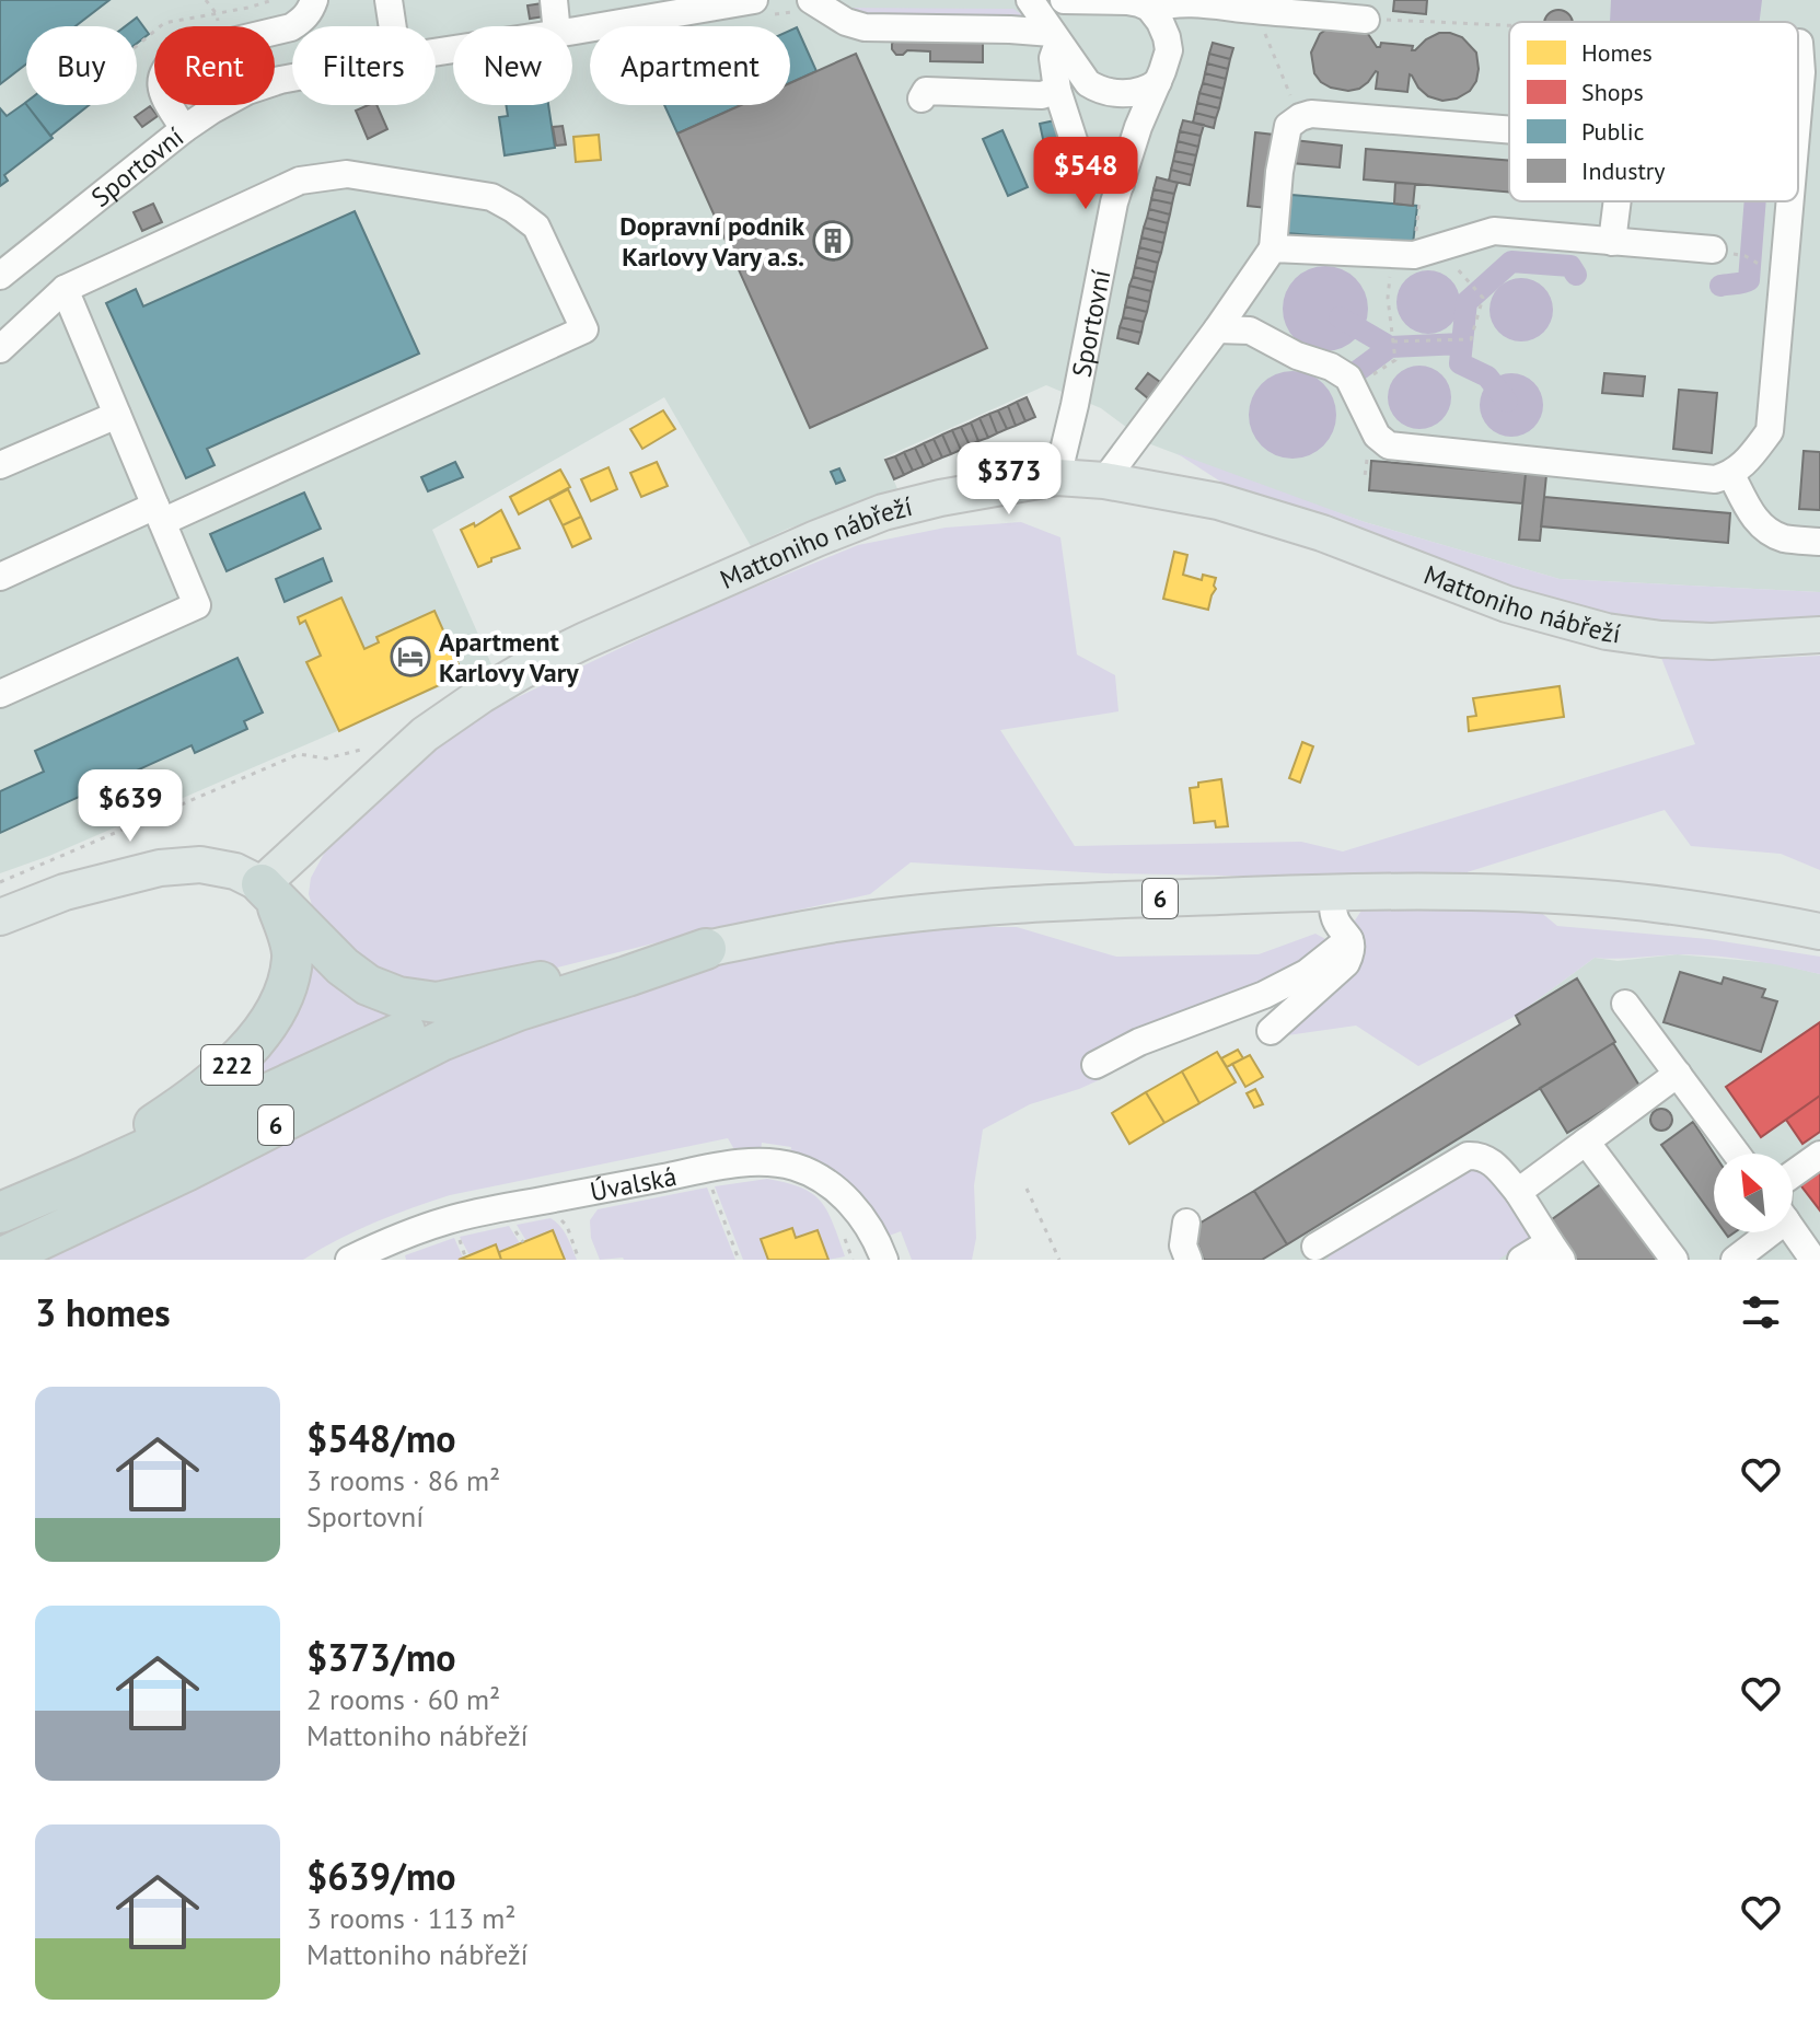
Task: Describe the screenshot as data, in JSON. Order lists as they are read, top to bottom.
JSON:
{
  "streets": {
    "highway": ["6", "222"],
    "main road": ["Mattoniho nábřeží"],
    "street": ["Sportovní", "Úvalská"]
  },
  "crossings": [
    ["Sportovní", "Mattoniho nábřeží"],
    ["Mattoniho nábřeží", "222"],
    ["6", "222"]
  ],
  "places": {
    "building": ["Dopravní podnik Karlovy Vary a.s."],
    "hotel": ["Apartment Karlovy Vary"]
  },
  "legend": [
    "Homes",
    "Shops",
    "Public",
    "Industry"
  ],
  "north": "top left",
  "page": {
    "chip": [
      "Buy",
      "Rent",
      "Filters",
      "New",
      "Apartment"
    ],
    "price": ["$548", "$373", "$639"],
    "heading": "3 homes",
    "list": [
      {
        "name": "$548/mo",
        "note": "3 rooms · 86 m² · Sportovní"
      },
      {
        "name": "$373/mo",
        "note": "2 rooms · 60 m² · Mattoniho nábřeží"
      },
      {
        "name": "$639/mo",
        "note": "3 rooms · 113 m² · Mattoniho nábřeží"
      }
    ]
  }
}
